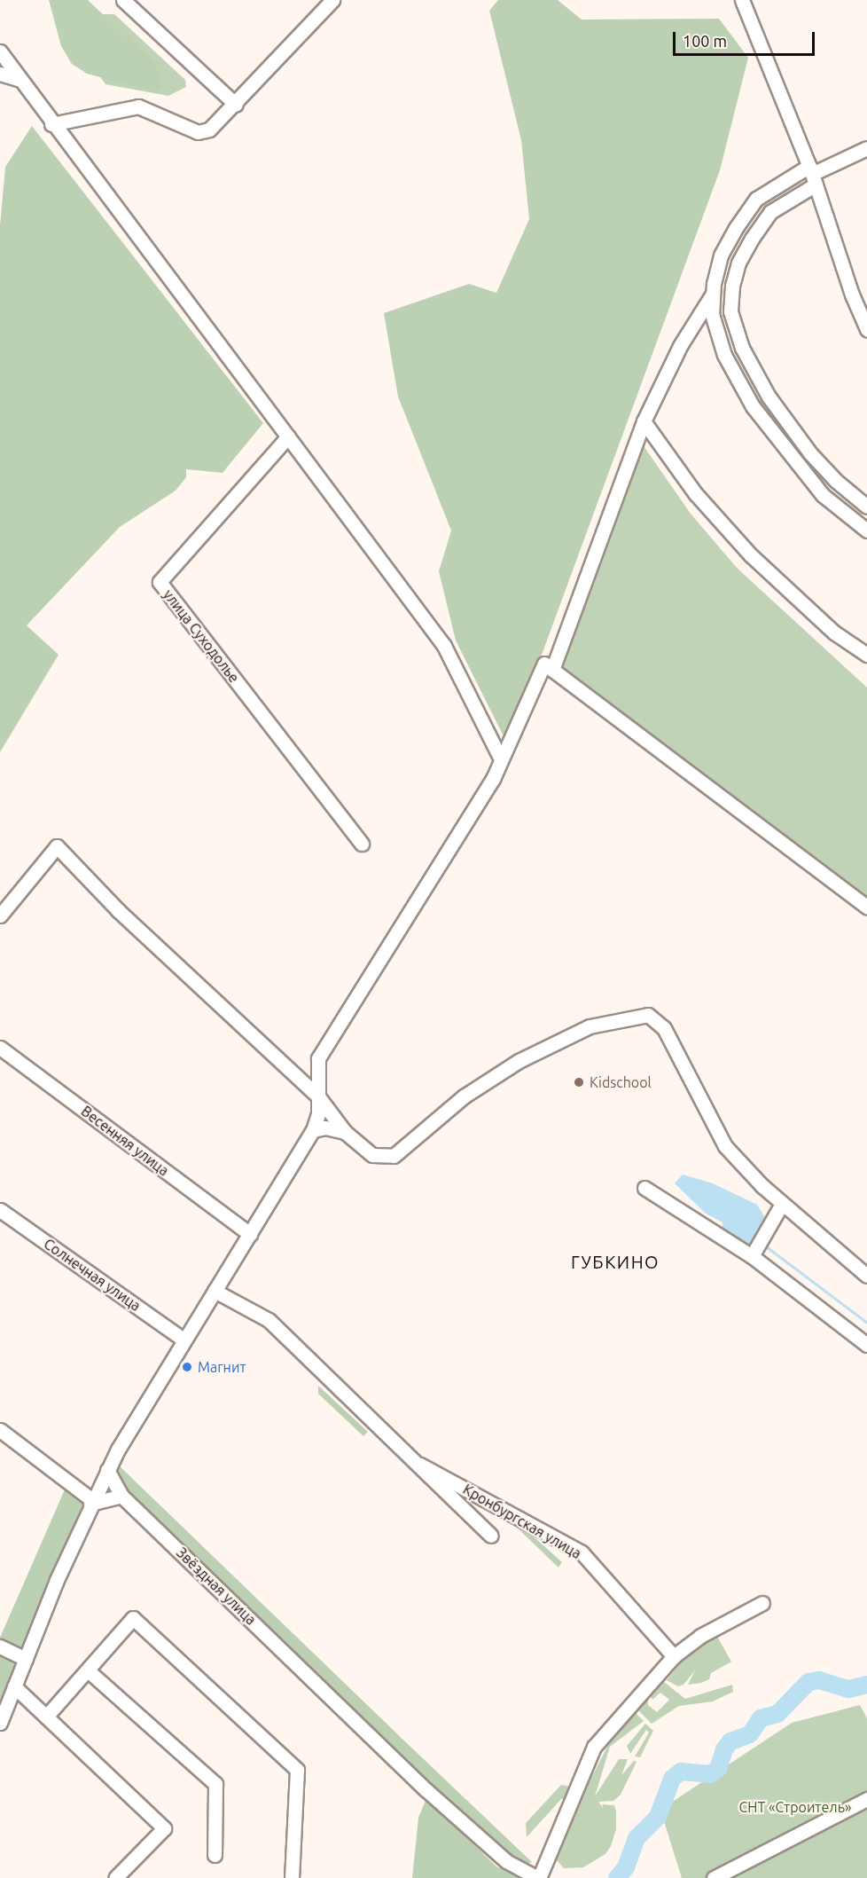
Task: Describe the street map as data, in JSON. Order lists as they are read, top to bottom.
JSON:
{
  "streets": {
    "street": [
      "улица Суходолье",
      "Весенняя улица",
      "Солнечная улица",
      "Кронбургская улица",
      "Звёздная улица"
    ]
  },
  "districts": ["ГУБКИНО"],
  "parks": ["СНТ «Строитель»"],
  "places": ["Kidschool", "Магнит"],
  "scale_bar": "100 m"
}
